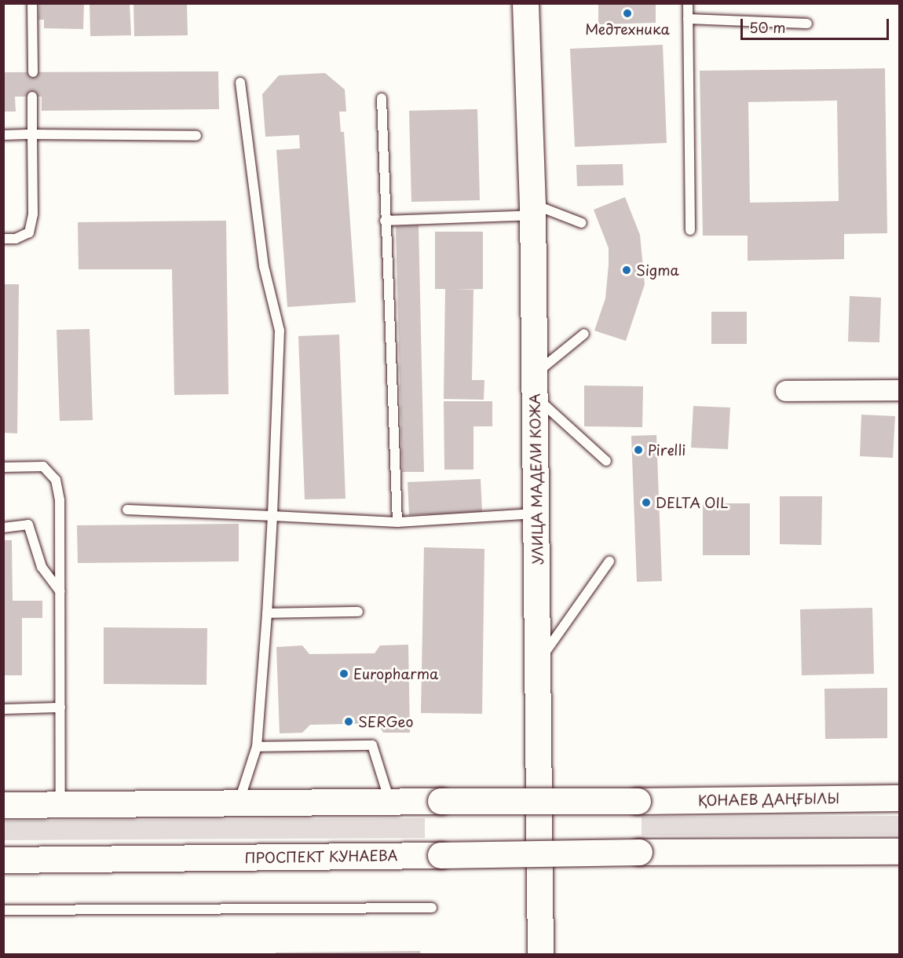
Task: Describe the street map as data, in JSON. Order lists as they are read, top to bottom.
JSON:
{
  "streets": {
    "main road": ["УЛИЦА МАДЕЛИ КОЖА", "ҚОНАЕВ ДАҢҒЫЛЫ", "ПРОСПЕКТ КУНАЕВА"]
  },
  "places": [
    "Медтехника",
    "Sigma",
    "Pirelli",
    "DELTA OIL",
    "Europharma",
    "SERGeo"
  ],
  "scale_bar": "50 m"
}
